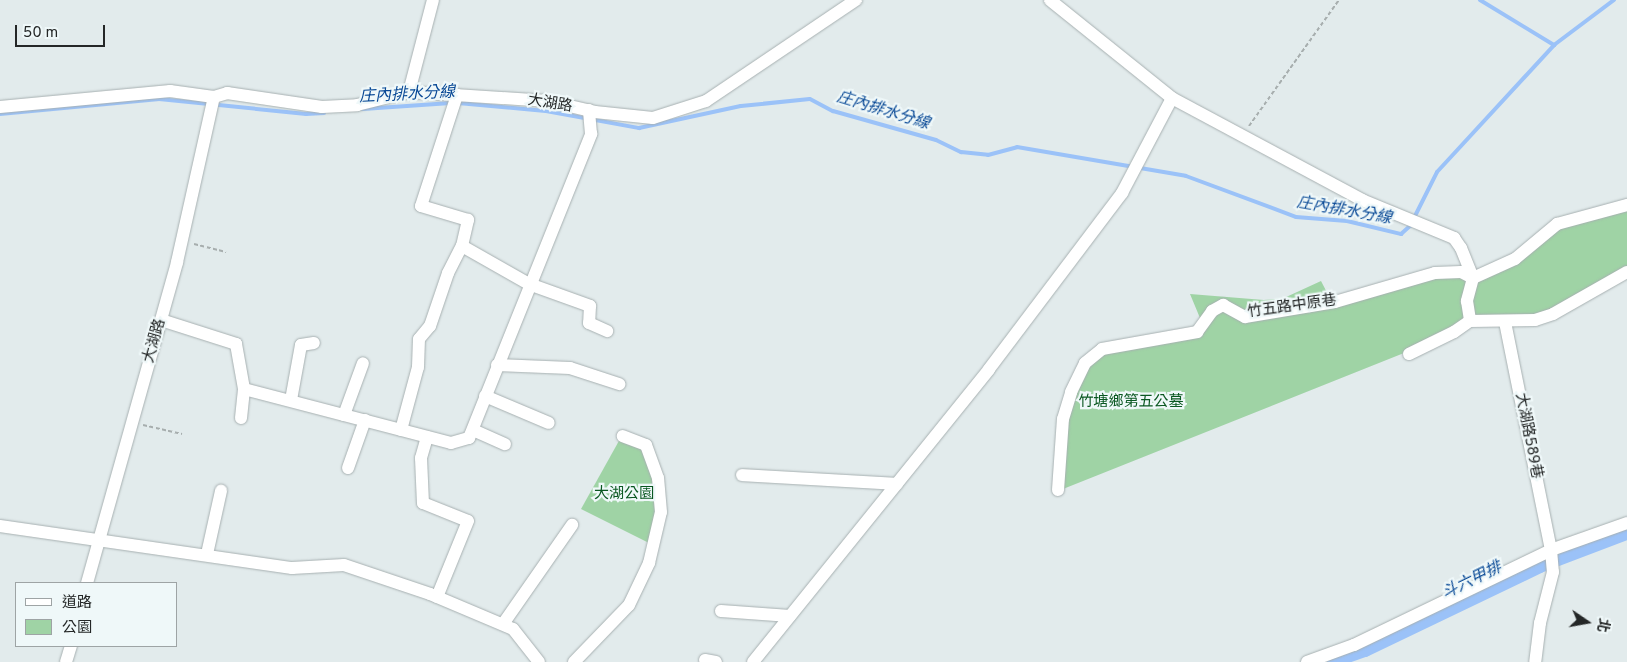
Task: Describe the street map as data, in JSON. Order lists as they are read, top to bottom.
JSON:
{
  "streets": {
    "street": ["大湖路", "竹五路中原巷", "大湖路589巷"]
  },
  "water": ["庄內排水分線", "斗六甲排"],
  "parks": ["竹塘鄉第五公墓", "大湖公園"],
  "legend": ["道路", "公園"],
  "scale_bar": "50 m",
  "north": "right"
}
